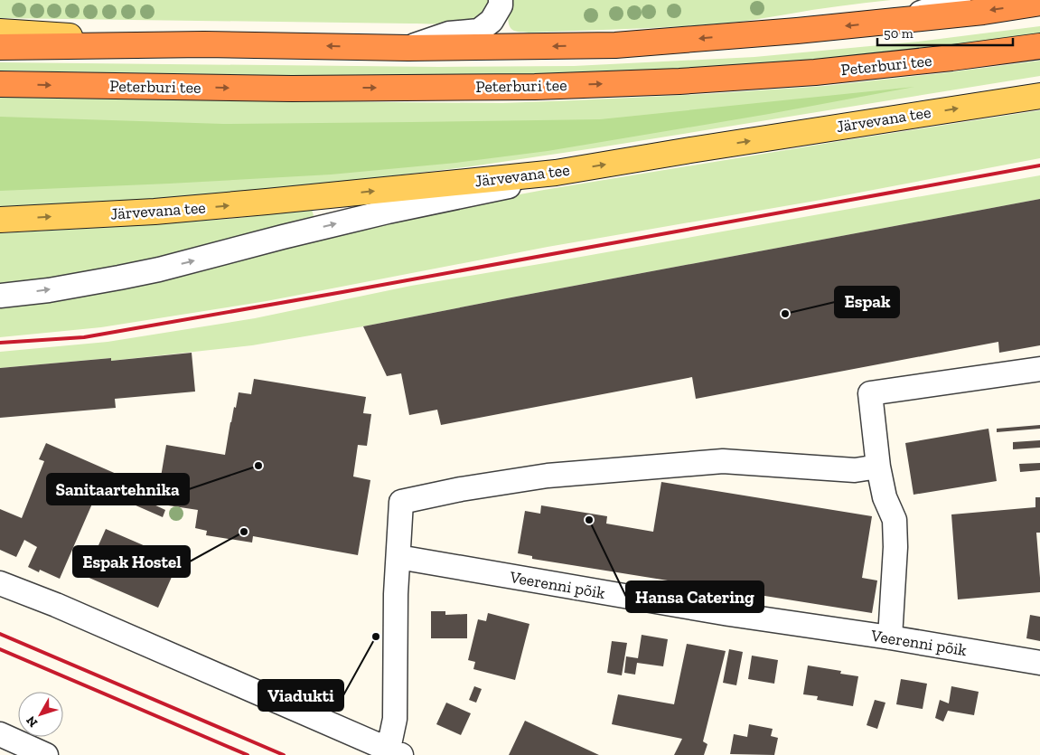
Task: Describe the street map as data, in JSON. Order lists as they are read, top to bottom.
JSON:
{
  "streets": {
    "highway": ["Peterburi tee"],
    "main road": ["Järvevana tee"],
    "street": ["Veerenni põik"]
  },
  "one_way": ["Järvevana tee"],
  "places": [
    "Espak",
    "Sanitaartehnika",
    "Hansa Catering",
    "Espak Hostel",
    "Viadukti"
  ],
  "scale_bar": "50 m",
  "north": "bottom left"
}
